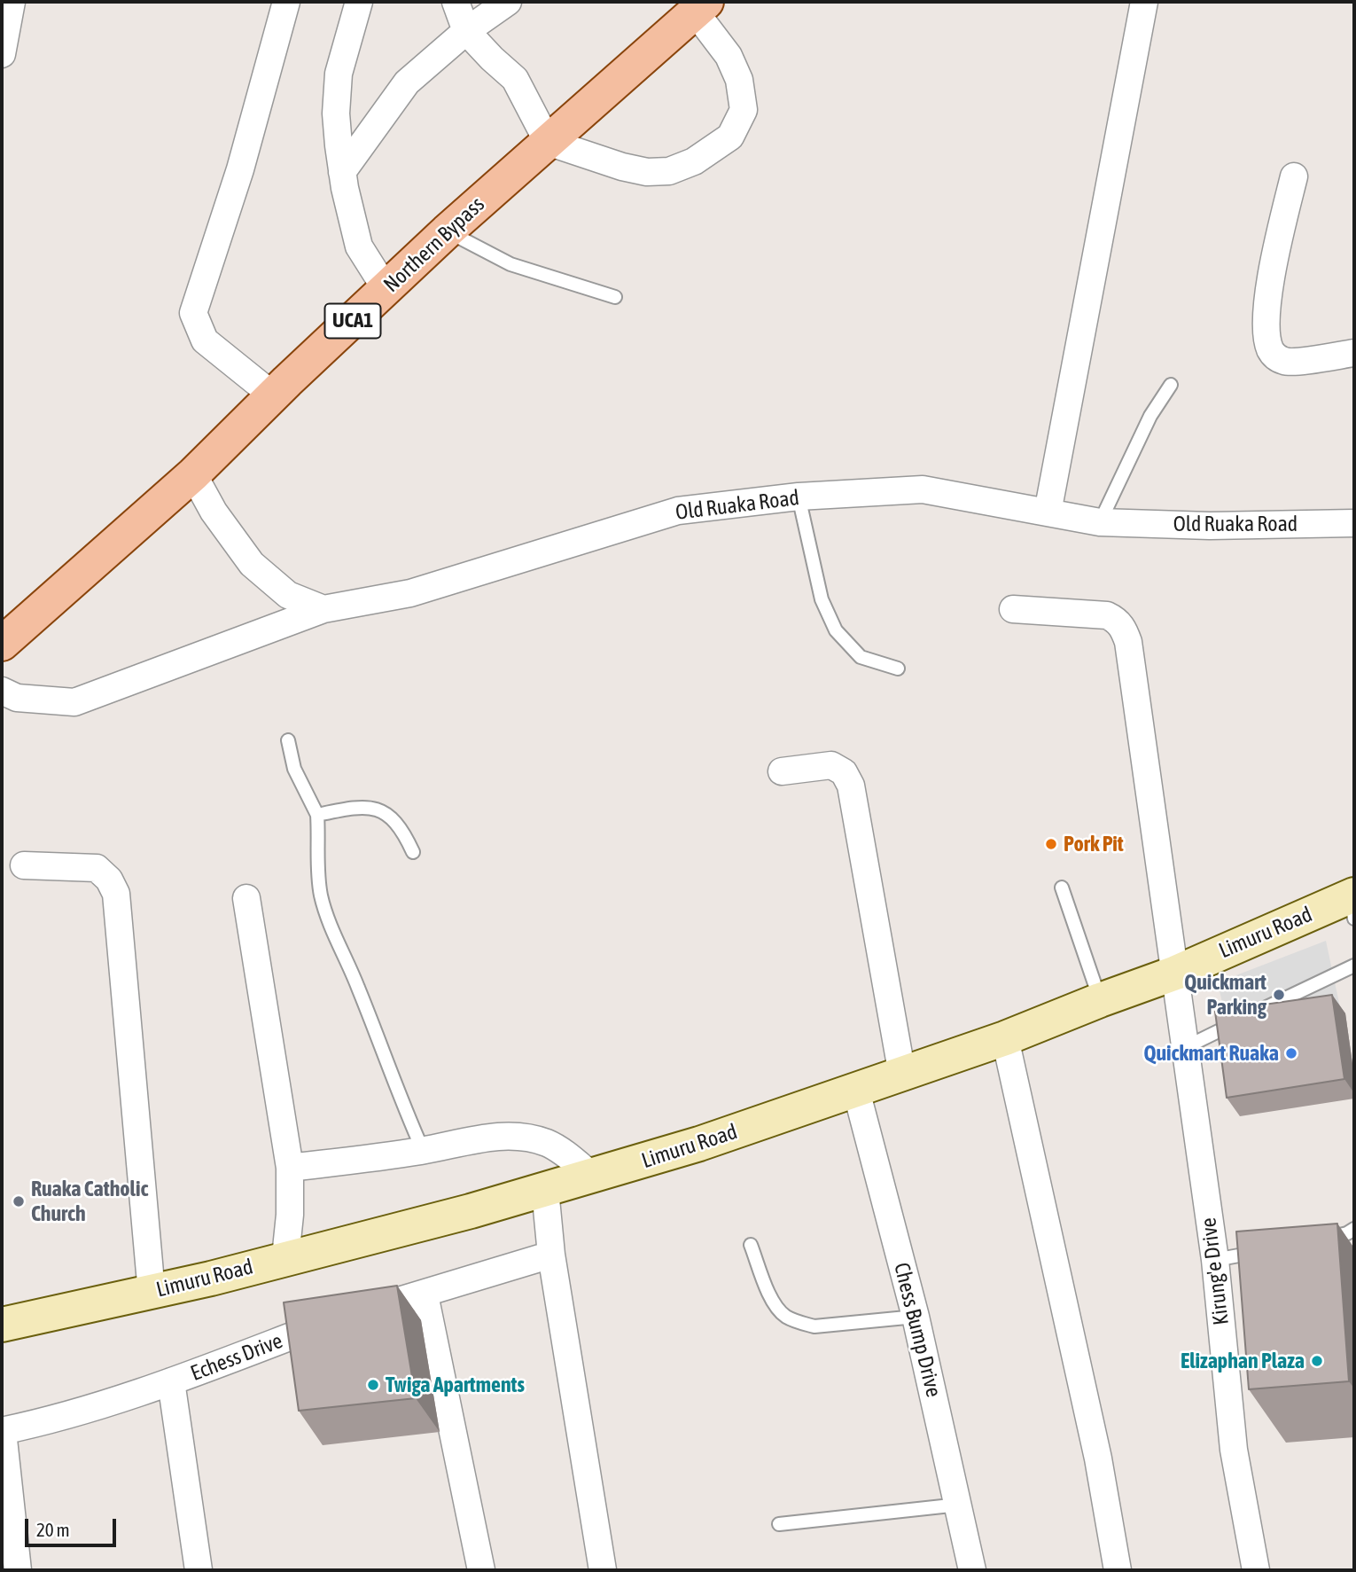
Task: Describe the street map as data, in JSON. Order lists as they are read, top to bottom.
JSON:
{
  "streets": {
    "main road": ["Northern Bypass", "UCA1", "Limuru Road"],
    "street": [
      "Old Ruaka Road",
      "Kirung'e Drive",
      "Chess Bump Drive",
      "Echess Drive"
    ]
  },
  "crossings": [
    ["Limuru Road", "Kirung'e Drive"],
    ["Limuru Road", "Chess Bump Drive"]
  ],
  "places": [
    "Pork Pit",
    "Quickmart Parking",
    "Quickmart Ruaka",
    "Ruaka Catholic Church",
    "Elizaphan Plaza",
    "Twiga Apartments"
  ],
  "scale_bar": "20 m"
}
